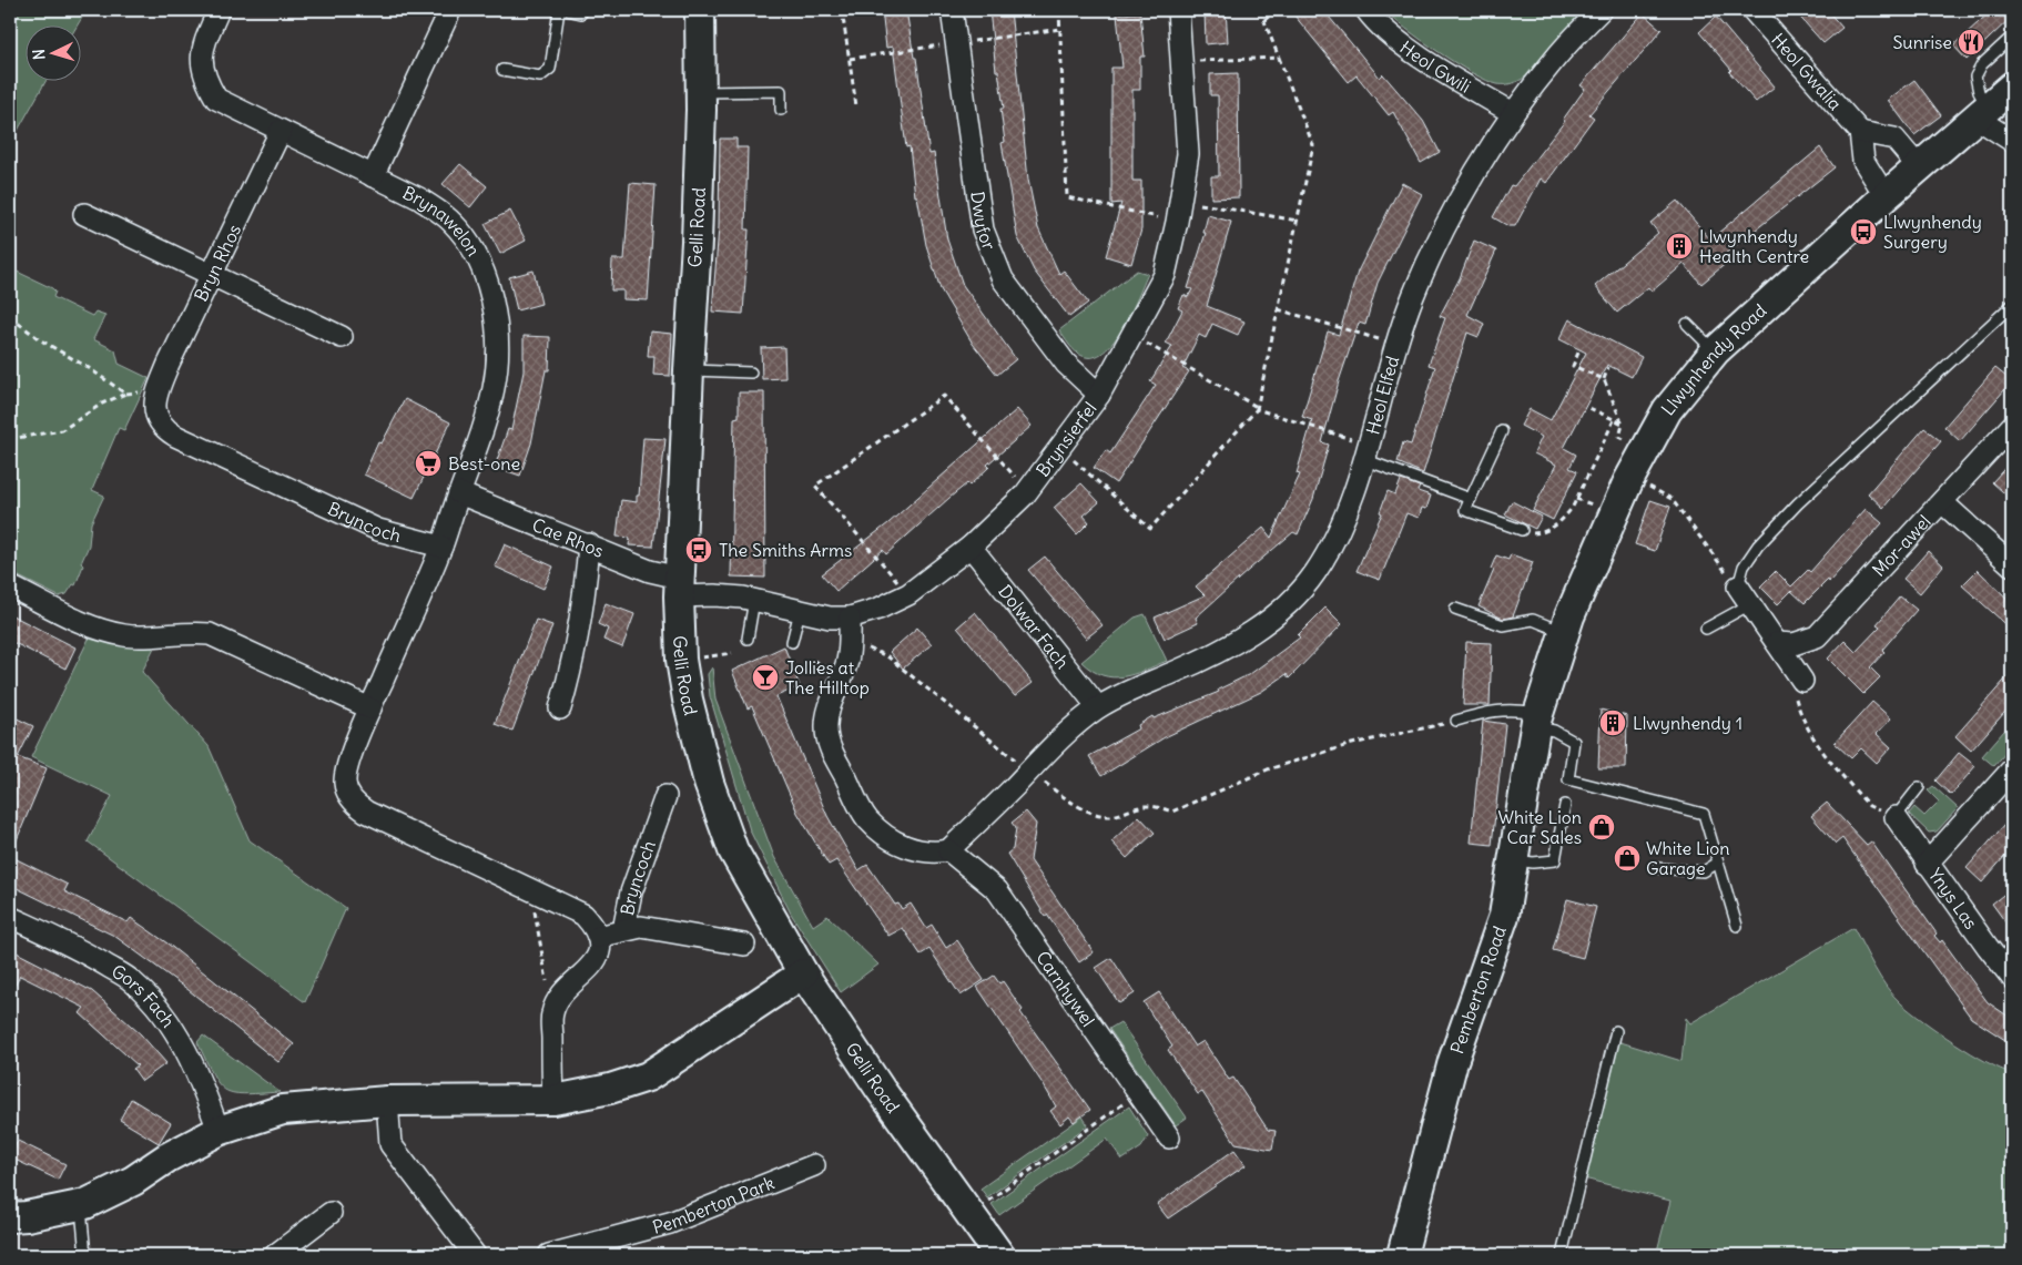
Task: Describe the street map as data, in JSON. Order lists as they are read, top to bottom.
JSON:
{
  "streets": {
    "main road": ["Gelli Road", "Llwynhendy Road", "Pemberton Road"],
    "street": [
      "Heol Gwili",
      "Heol Gwalia",
      "Dwyfor",
      "Brynawelon",
      "Bryn Rhos",
      "Heol Elfed",
      "Brynsierfel",
      "Bryncoch",
      "Cae Rhos",
      "Mor-awel",
      "Dolwar Fach",
      "Ynys Las",
      "Carnhywel",
      "Gors Fach",
      "Pemberton Park"
    ]
  },
  "crossings": [
    ["Heol Gwili", "Heol Elfed"],
    ["Dwyfor", "Brynsierfel"],
    ["Brynawelon", "Bryn Rhos"],
    ["Brynawelon", "Bryncoch"],
    ["Brynawelon", "Cae Rhos"],
    ["Gelli Road", "Brynsierfel"],
    ["Gelli Road", "Cae Rhos"],
    ["Bryn Rhos", "Bryncoch"],
    ["Llwynhendy Road", "Pemberton Road"],
    ["Heol Elfed", "Dolwar Fach"],
    ["Brynsierfel", "Cae Rhos"],
    ["Brynsierfel", "Dolwar Fach"]
  ],
  "places": {
    "restaurant": ["Sunrise"],
    "bus stop": ["Llwynhendy Surgery", "The Smiths Arms"],
    "building": ["Llwynhendy Health Centre", "Llwynhendy 1"],
    "supermarket": ["Best-one"],
    "bar": ["Jollies at The Hilltop"],
    "shop": ["White Lion Car Sales", "White Lion Garage"]
  },
  "north": "left"
}
